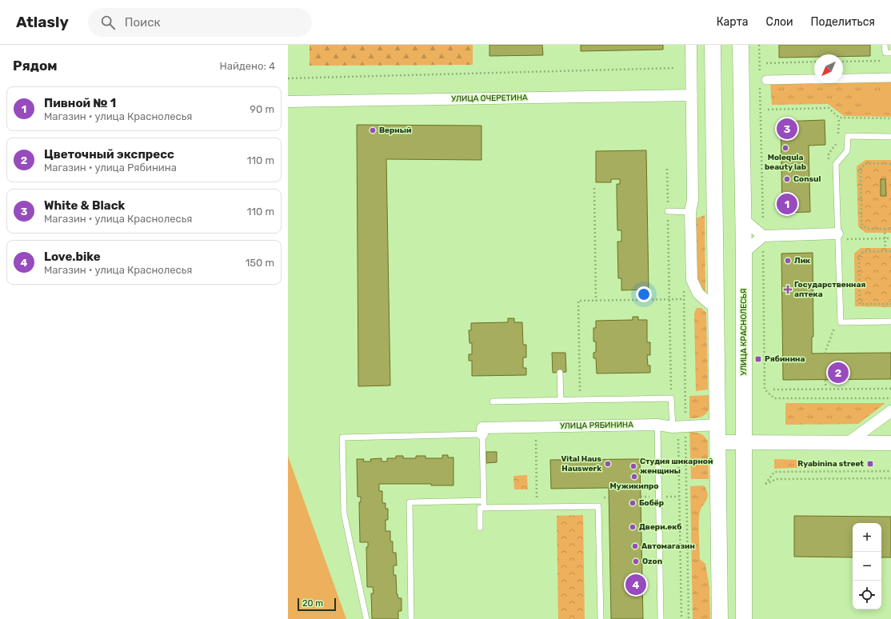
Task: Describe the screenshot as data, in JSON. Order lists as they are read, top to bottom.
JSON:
{
  "streets": {
    "main road": ["УЛИЦА КРАСНОЛЕСЬЯ"],
    "street": ["УЛИЦА ОЧЕРЕТИНА", "УЛИЦА РЯБИНИНА"]
  },
  "places": {
    "other": [
      "Верный",
      "Molequla beauty lab",
      "Consul",
      "Лик",
      "Vital Haus Hauswerk",
      "Студия шикарной женщины",
      "Мужикипро",
      "Бобёр",
      "Двери.екб",
      "Автомагазин",
      "Ozon"
    ],
    "health": ["Государственная аптека"],
    "transit": ["Рябинина", "Ryabinina street"]
  },
  "scale_bar": "20 m",
  "north": "bottom left",
  "page": {
    "header": "Atlasly",
    "search": "Поиск",
    "nav": ["Карта", "Слои", "Поделиться"],
    "heading": ["Рядом", "Найдено: 4"],
    "list": [
      {
        "mark": "1",
        "name": "Пивной № 1",
        "note": "Магазин · улица Краснолесья",
        "value": "90 m"
      },
      {
        "mark": "2",
        "name": "Цветочный экспресс",
        "note": "Магазин · улица Рябинина",
        "value": "110 m"
      },
      {
        "mark": "3",
        "name": "White & Black",
        "note": "Магазин · улица Краснолесья",
        "value": "110 m"
      },
      {
        "mark": "4",
        "name": "Love.bike",
        "note": "Магазин · улица Краснолесья",
        "value": "150 m"
      }
    ],
    "pins": [
      "3",
      "1",
      "2",
      "4"
    ],
    "map_buttons": ["+", "−"],
    "scale": "20 m"
  }
}
